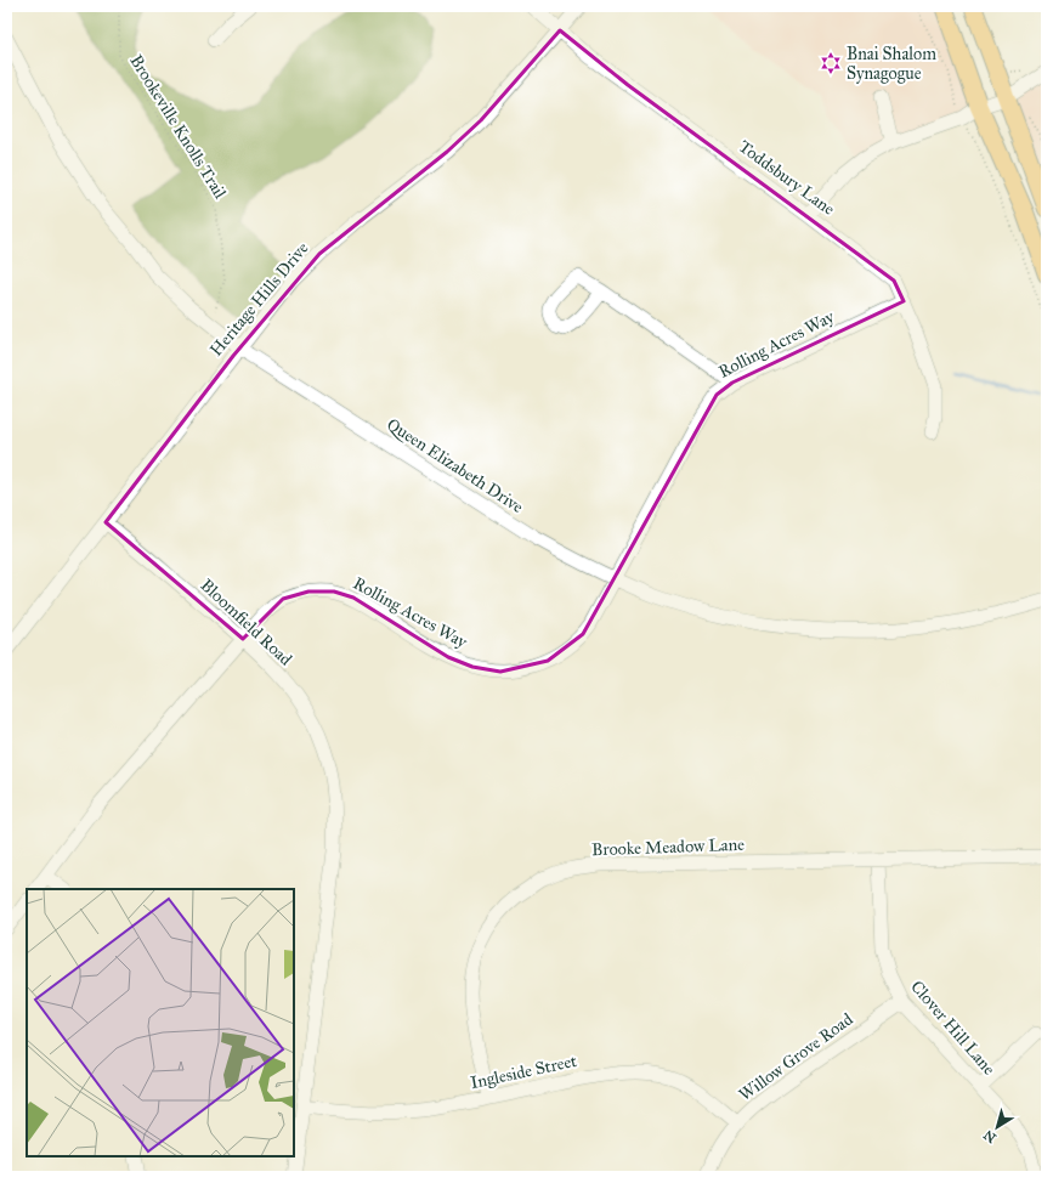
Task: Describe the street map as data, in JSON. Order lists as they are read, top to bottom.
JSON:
{
  "streets": {
    "street": [
      "Toddsbury Lane",
      "Heritage Hills Drive",
      "Rolling Acres Way",
      "Queen Elizabeth Drive",
      "Bloomfield Road",
      "Brooke Meadow Lane",
      "Clover Hill Lane",
      "Willow Grove Road",
      "Ingleside Street"
    ],
    "path": ["Brookeville Knolls Trail"]
  },
  "crossings": [
    ["Toddsbury Lane", "Heritage Hills Drive"],
    ["Toddsbury Lane", "Rolling Acres Way"],
    ["Heritage Hills Drive", "Queen Elizabeth Drive"],
    ["Heritage Hills Drive", "Bloomfield Road"],
    ["Rolling Acres Way", "Queen Elizabeth Drive"],
    ["Rolling Acres Way", "Bloomfield Road"],
    ["Bloomfield Road", "Ingleside Street"],
    ["Brooke Meadow Lane", "Clover Hill Lane"],
    ["Brooke Meadow Lane", "Ingleside Street"],
    ["Clover Hill Lane", "Willow Grove Road"],
    ["Willow Grove Road", "Ingleside Street"]
  ],
  "places": {
    "synagogue": ["Bnai Shalom Synagogue"]
  },
  "north": "bottom left"
}
